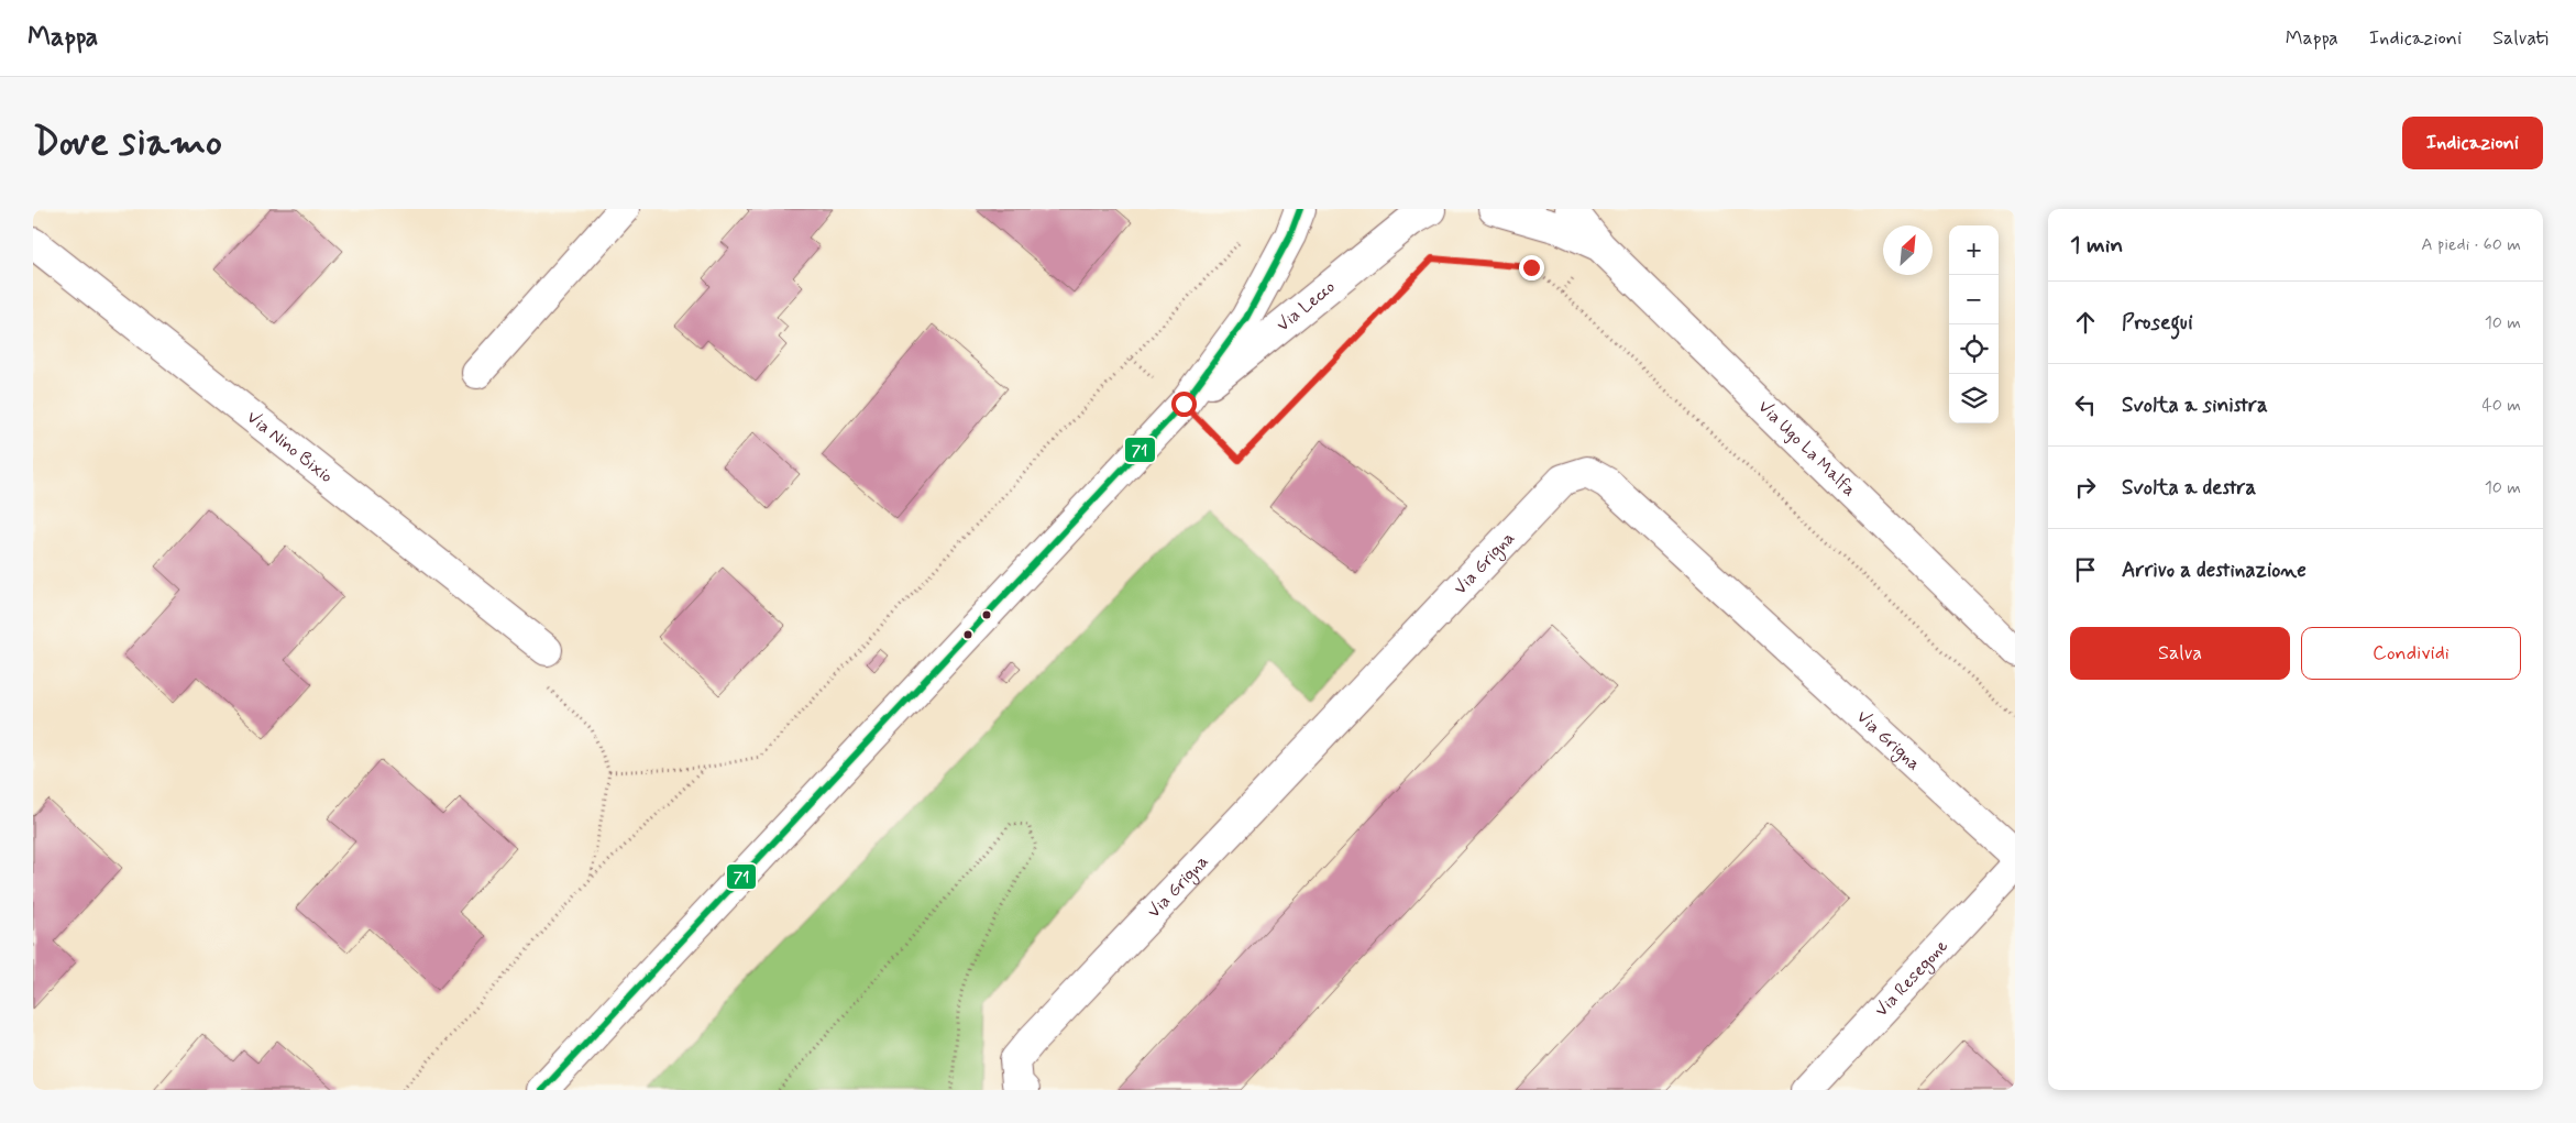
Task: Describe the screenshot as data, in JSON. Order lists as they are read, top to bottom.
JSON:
{
  "streets": {
    "street": [
      "Via Lecco",
      "Via Nino Bixio",
      "Via Ugo La Malfa",
      "Via Grigna",
      "Via Resegone"
    ]
  },
  "lines": ["transit line 71"],
  "north": "top right",
  "page": {
    "header": "Mappa",
    "nav": ["Mappa", "Indicazioni", "Salvati"],
    "buttons": [
      "Indicazioni",
      ["Salva", "Condividi"]
    ],
    "title": "Dove siamo",
    "heading": ["1 min", "A piedi · 60 m"],
    "map_buttons": ["+", "−"],
    "list": [
      ["Prosegui", "10 m"],
      ["Svolta a sinistra", "40 m"],
      ["Svolta a destra", "10 m"],
      "Arrivo a destinazione"
    ]
  }
}
